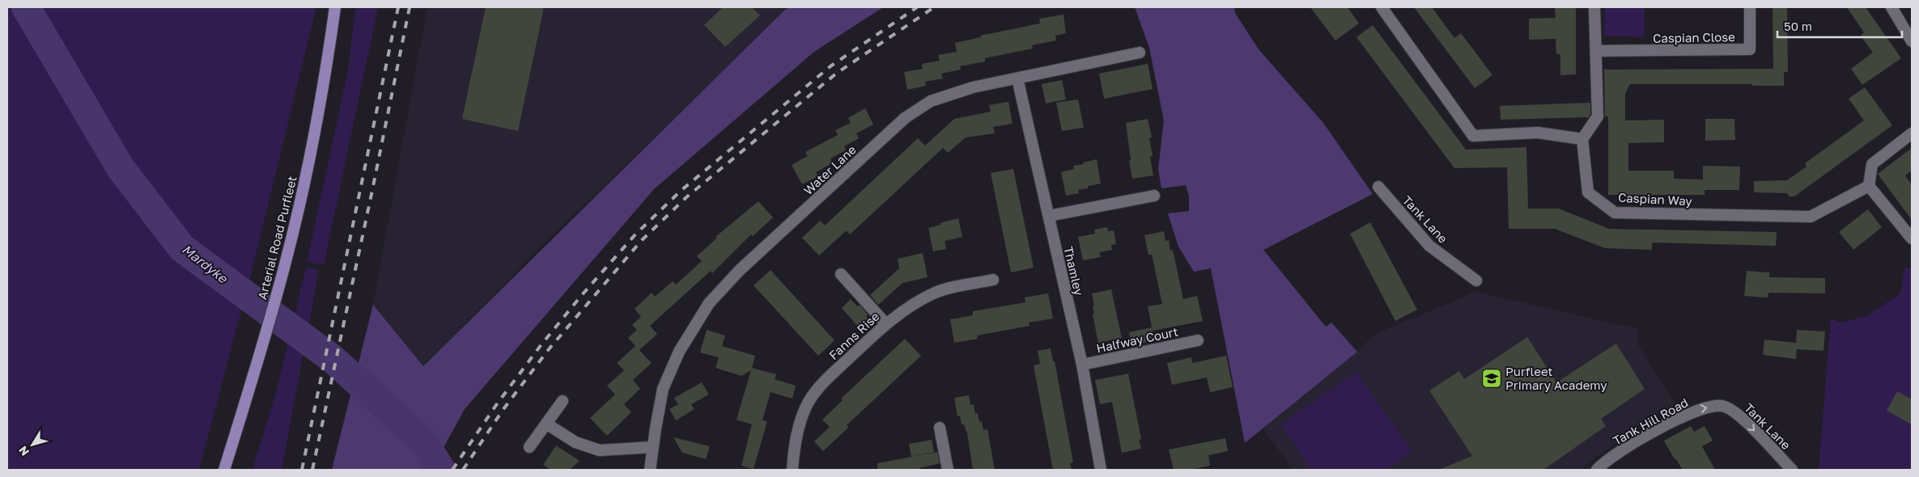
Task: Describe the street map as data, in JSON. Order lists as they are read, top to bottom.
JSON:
{
  "streets": {
    "main road": ["Arterial Road Purfleet"],
    "street": [
      "Caspian Close",
      "Water Lane",
      "Caspian Way",
      "Tank Lane",
      "Thamley",
      "Fanns Rise",
      "Halfway Court",
      "Tank Hill Road"
    ]
  },
  "crossings": [
    ["Water Lane", "Thamley"],
    ["Tank Lane", "Tank Hill Road"],
    ["Thamley", "Halfway Court"]
  ],
  "one_way": ["Tank Lane", "Tank Hill Road"],
  "water": ["Mardyke"],
  "places": {
    "school or university": ["Purfleet Primary Academy"]
  },
  "scale_bar": "50 m",
  "north": "bottom left"
}
